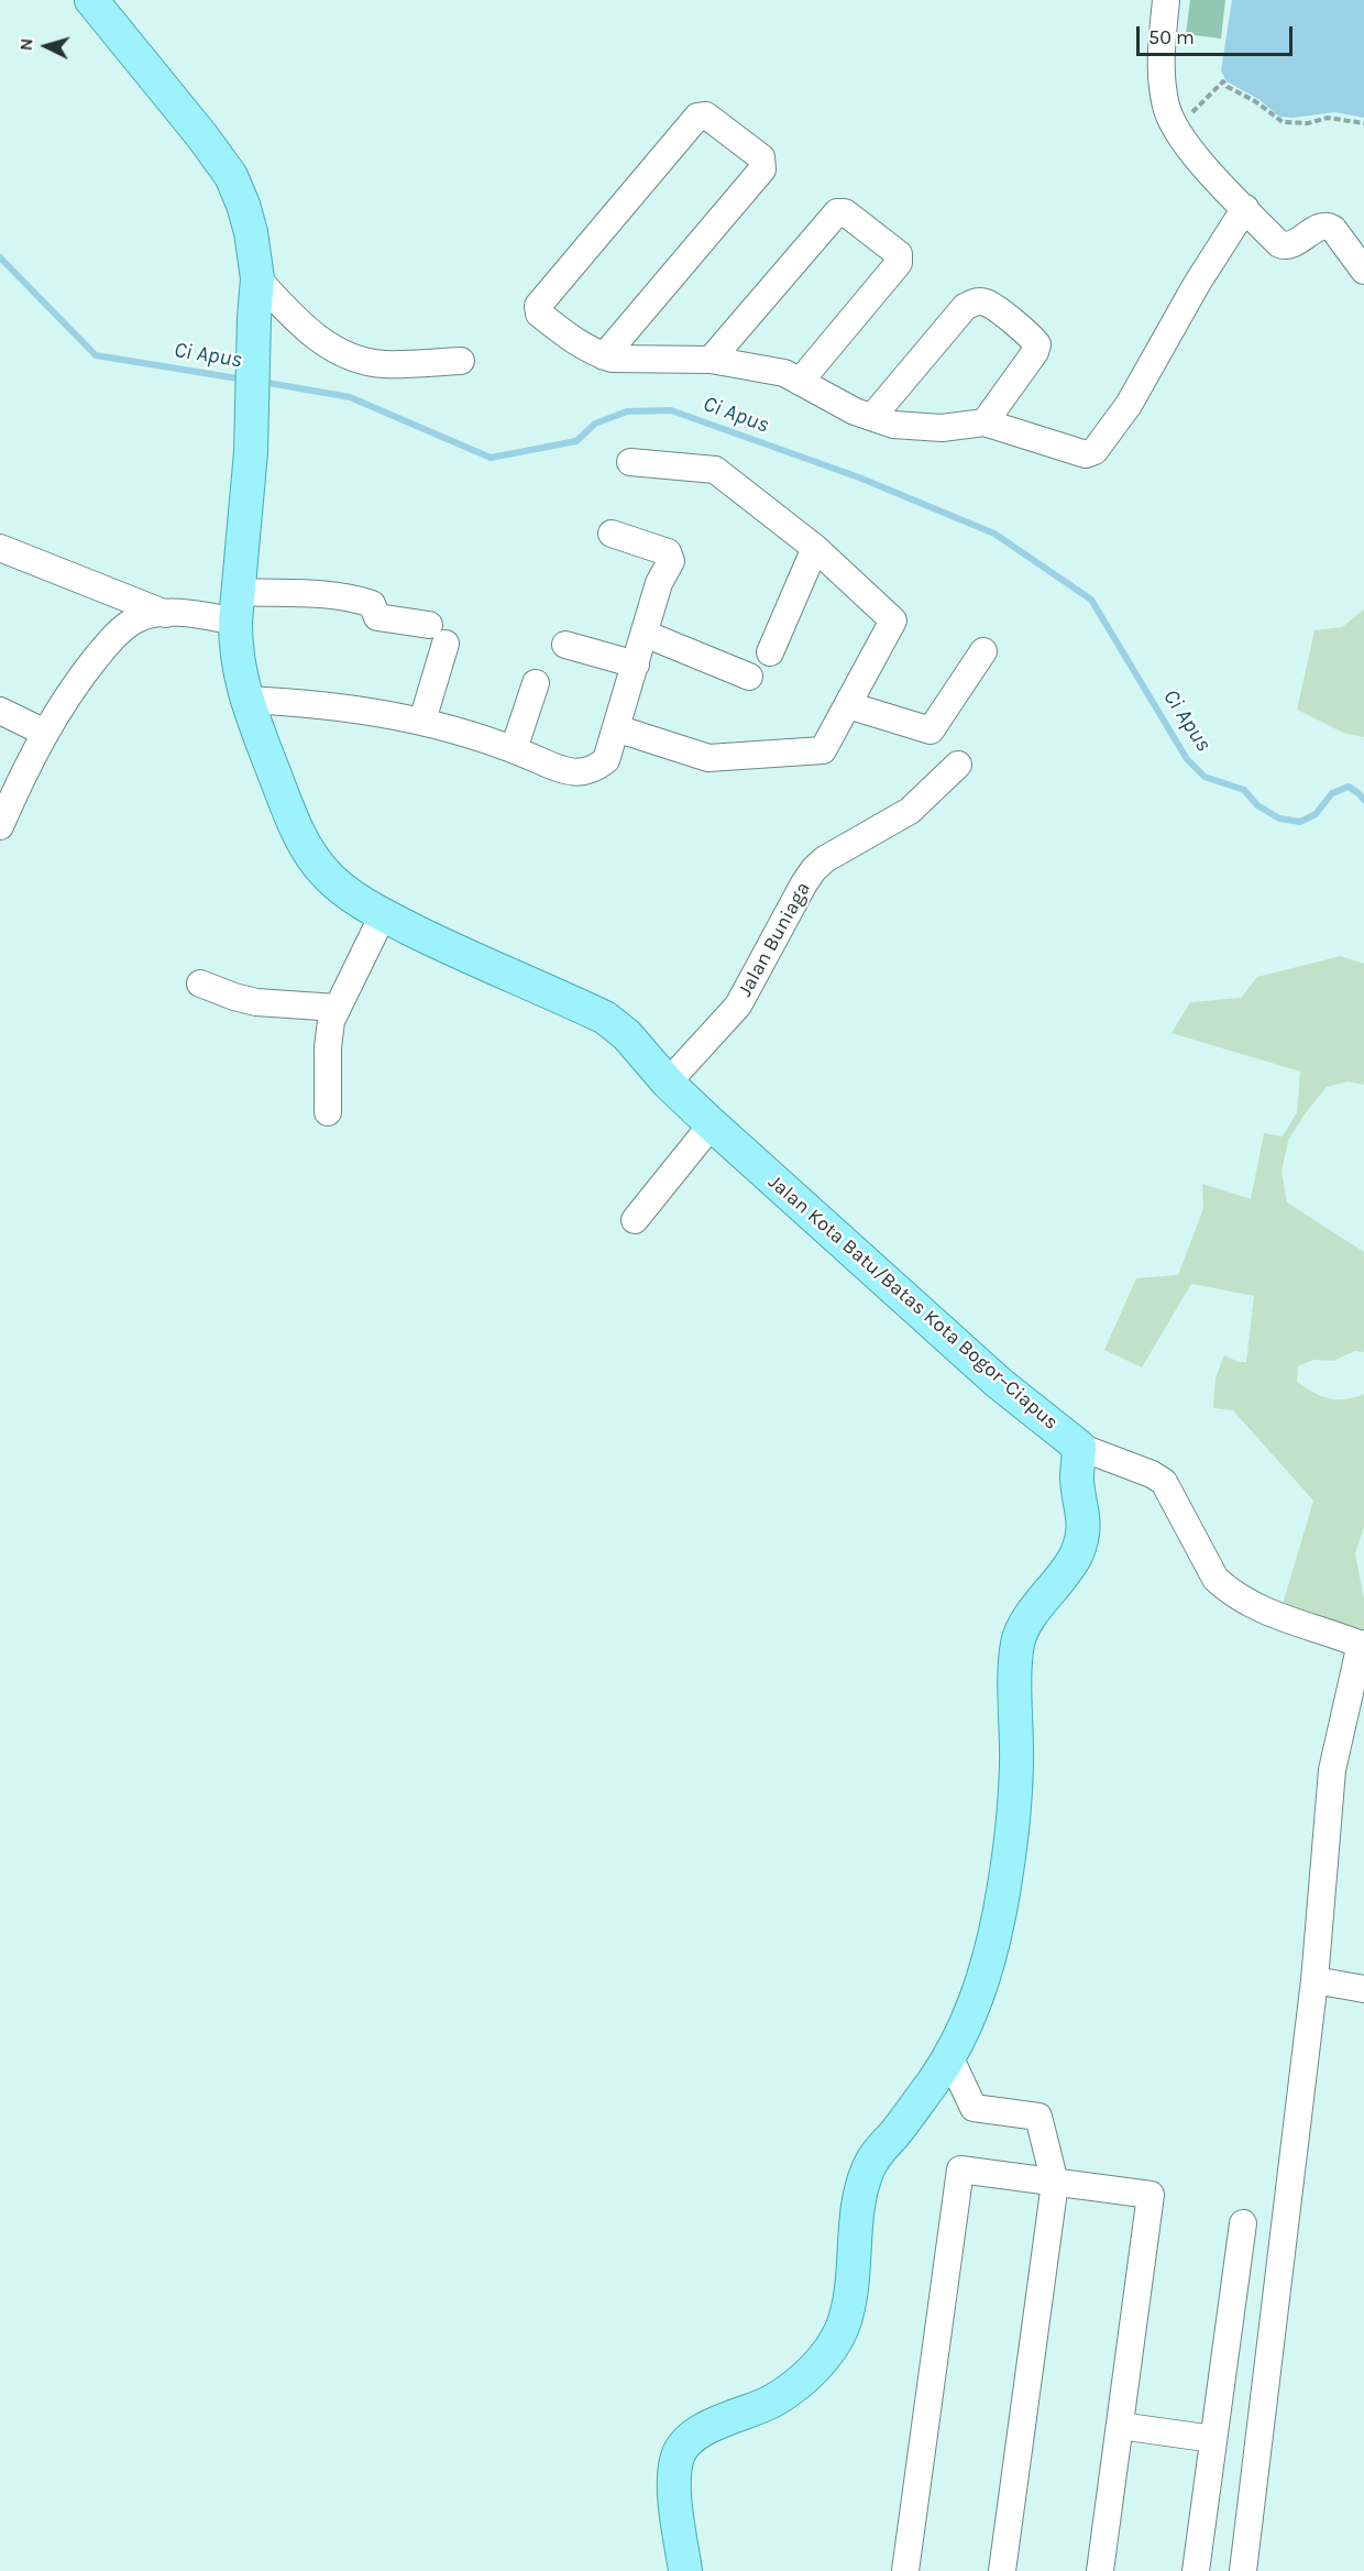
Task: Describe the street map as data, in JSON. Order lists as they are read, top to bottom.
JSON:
{
  "streets": {
    "main road": ["Jalan Kota Batu/Batas Kota Bogor–Ciapus"],
    "street": ["Jalan Buniaga"]
  },
  "crossings": [
    ["Jalan Buniaga", "Jalan Kota Batu/Batas Kota Bogor–Ciapus"]
  ],
  "water": ["Ci Apus"],
  "scale_bar": "50 m",
  "north": "left"
}
